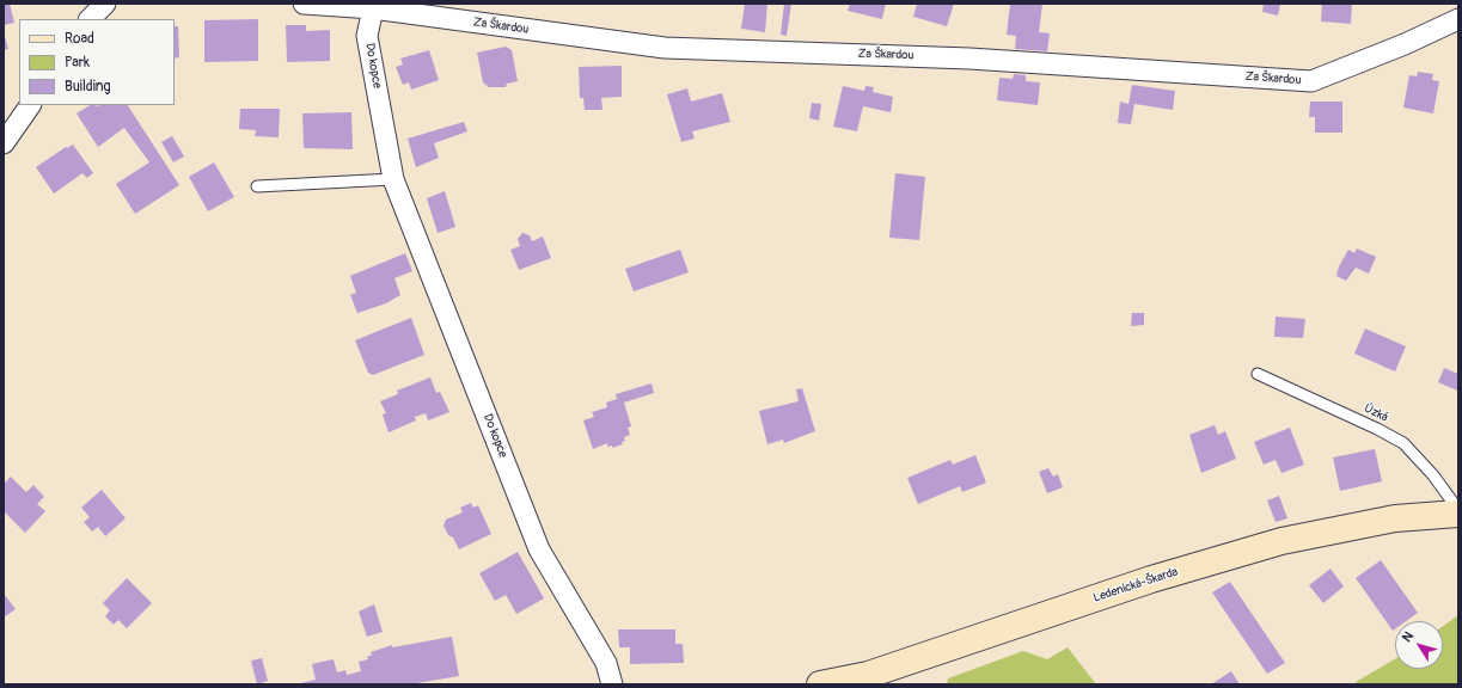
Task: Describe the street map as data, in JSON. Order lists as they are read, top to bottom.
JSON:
{
  "streets": {
    "main road": ["Ledenická-Škarda"],
    "street": ["Za Škardou", "Do kopce"],
    "lane": ["Úzká"]
  },
  "crossings": [
    ["Za Škardou", "Do kopce"],
    ["Úzká", "Ledenická-Škarda"]
  ],
  "legend": ["Road", "Park", "Building"],
  "north": "top left"
}
